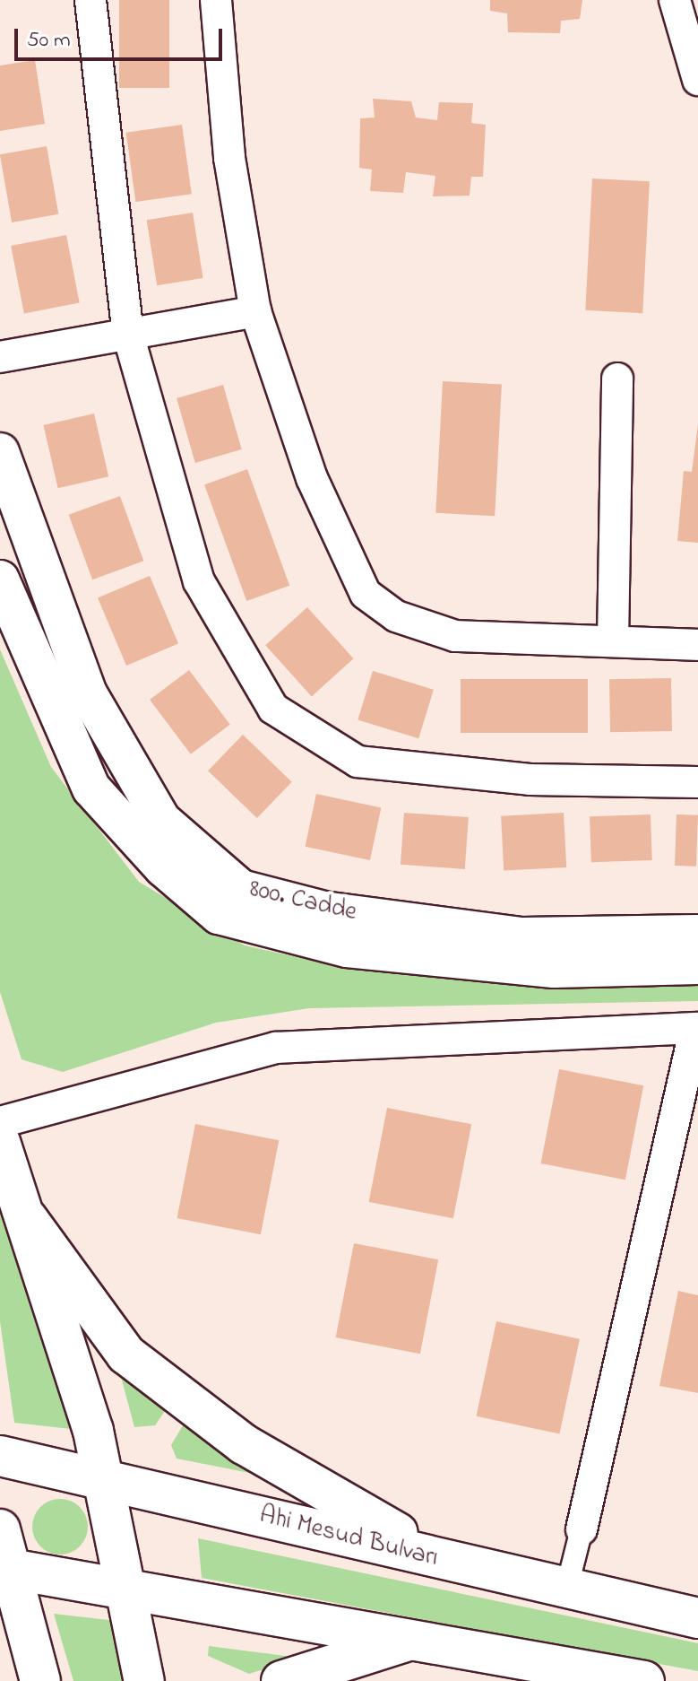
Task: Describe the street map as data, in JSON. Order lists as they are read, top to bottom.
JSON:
{
  "streets": {
    "main road": ["Ahi Mesud Bulvarı"],
    "street": ["800. Cadde"]
  },
  "scale_bar": "50 m"
}
